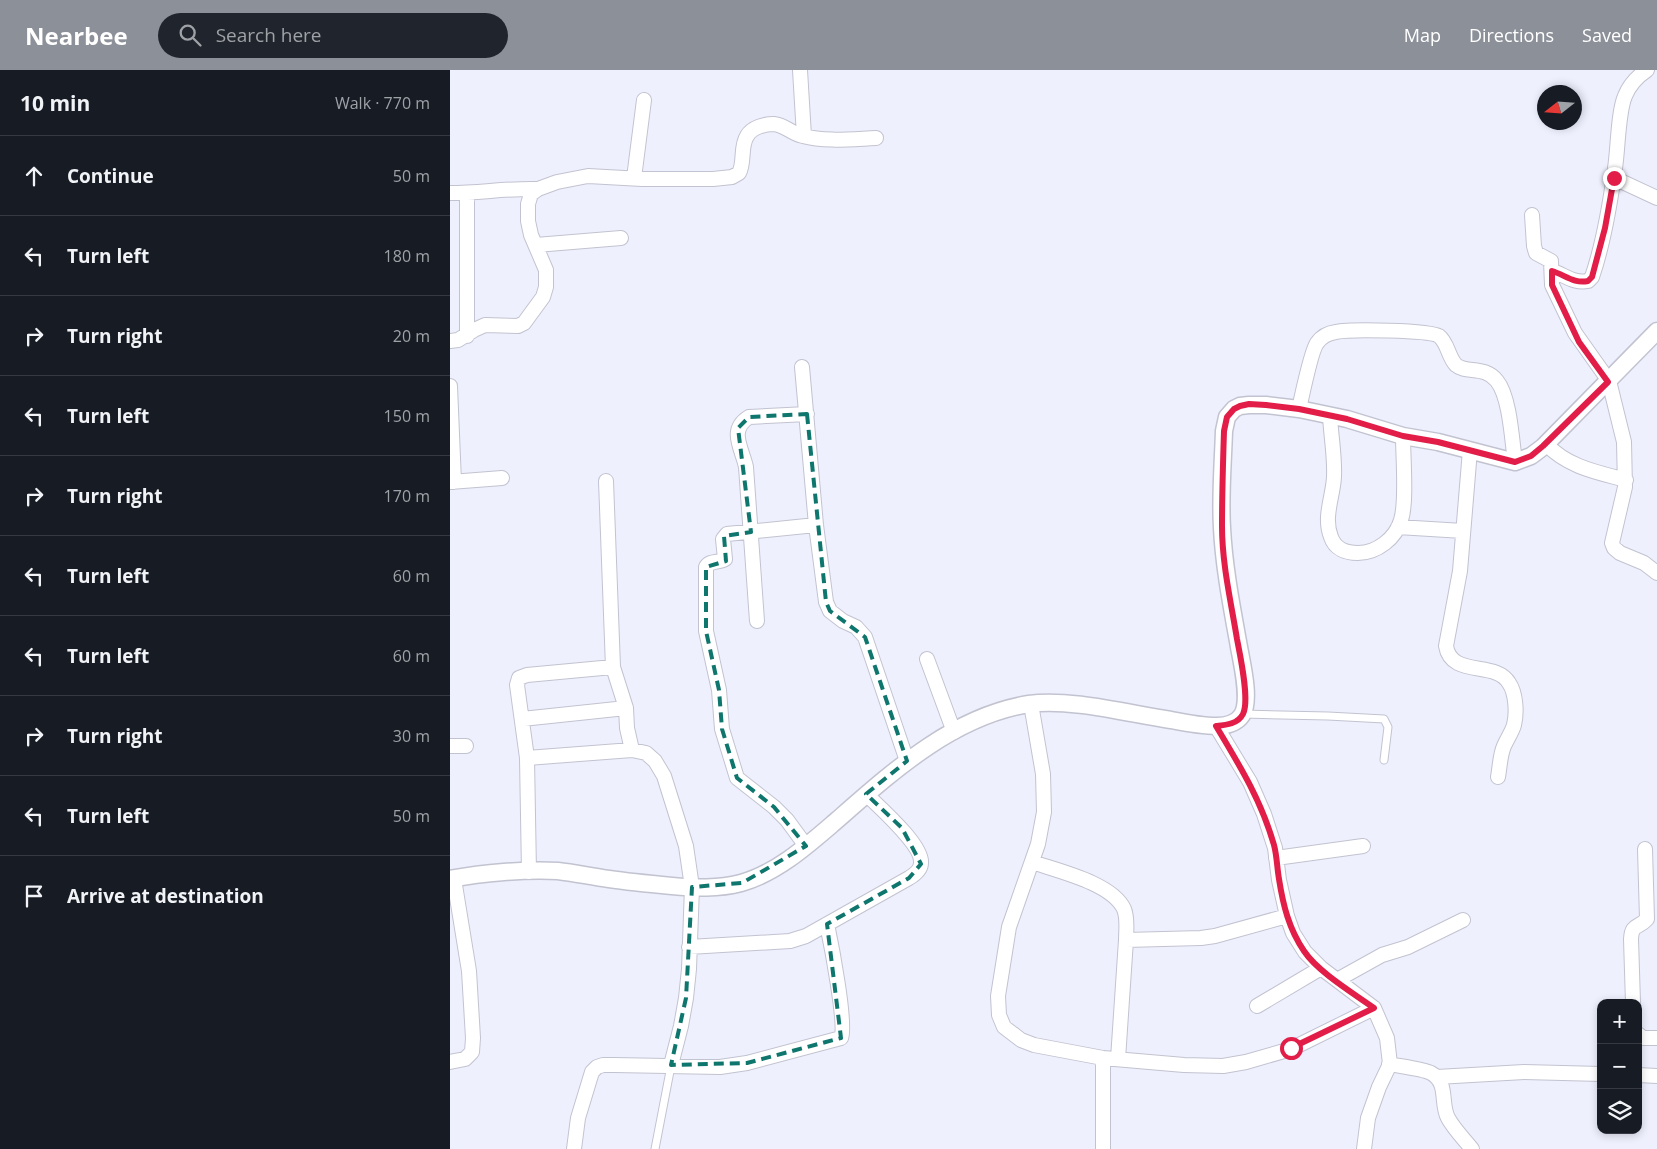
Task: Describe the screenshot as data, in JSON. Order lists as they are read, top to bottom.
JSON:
{
  "north": "left",
  "page": {
    "header": "Nearbee",
    "search": "Search here",
    "nav": ["Map", "Directions", "Saved"],
    "heading": ["10 min", "Walk · 770 m"],
    "list": [
      ["Continue", "50 m"],
      ["Turn left", "180 m"],
      ["Turn right", "20 m"],
      ["Turn left", "150 m"],
      ["Turn right", "170 m"],
      ["Turn left", "60 m"],
      ["Turn left", "60 m"],
      ["Turn right", "30 m"],
      ["Turn left", "50 m"],
      "Arrive at destination"
    ],
    "map_buttons": ["+", "−"]
  }
}
